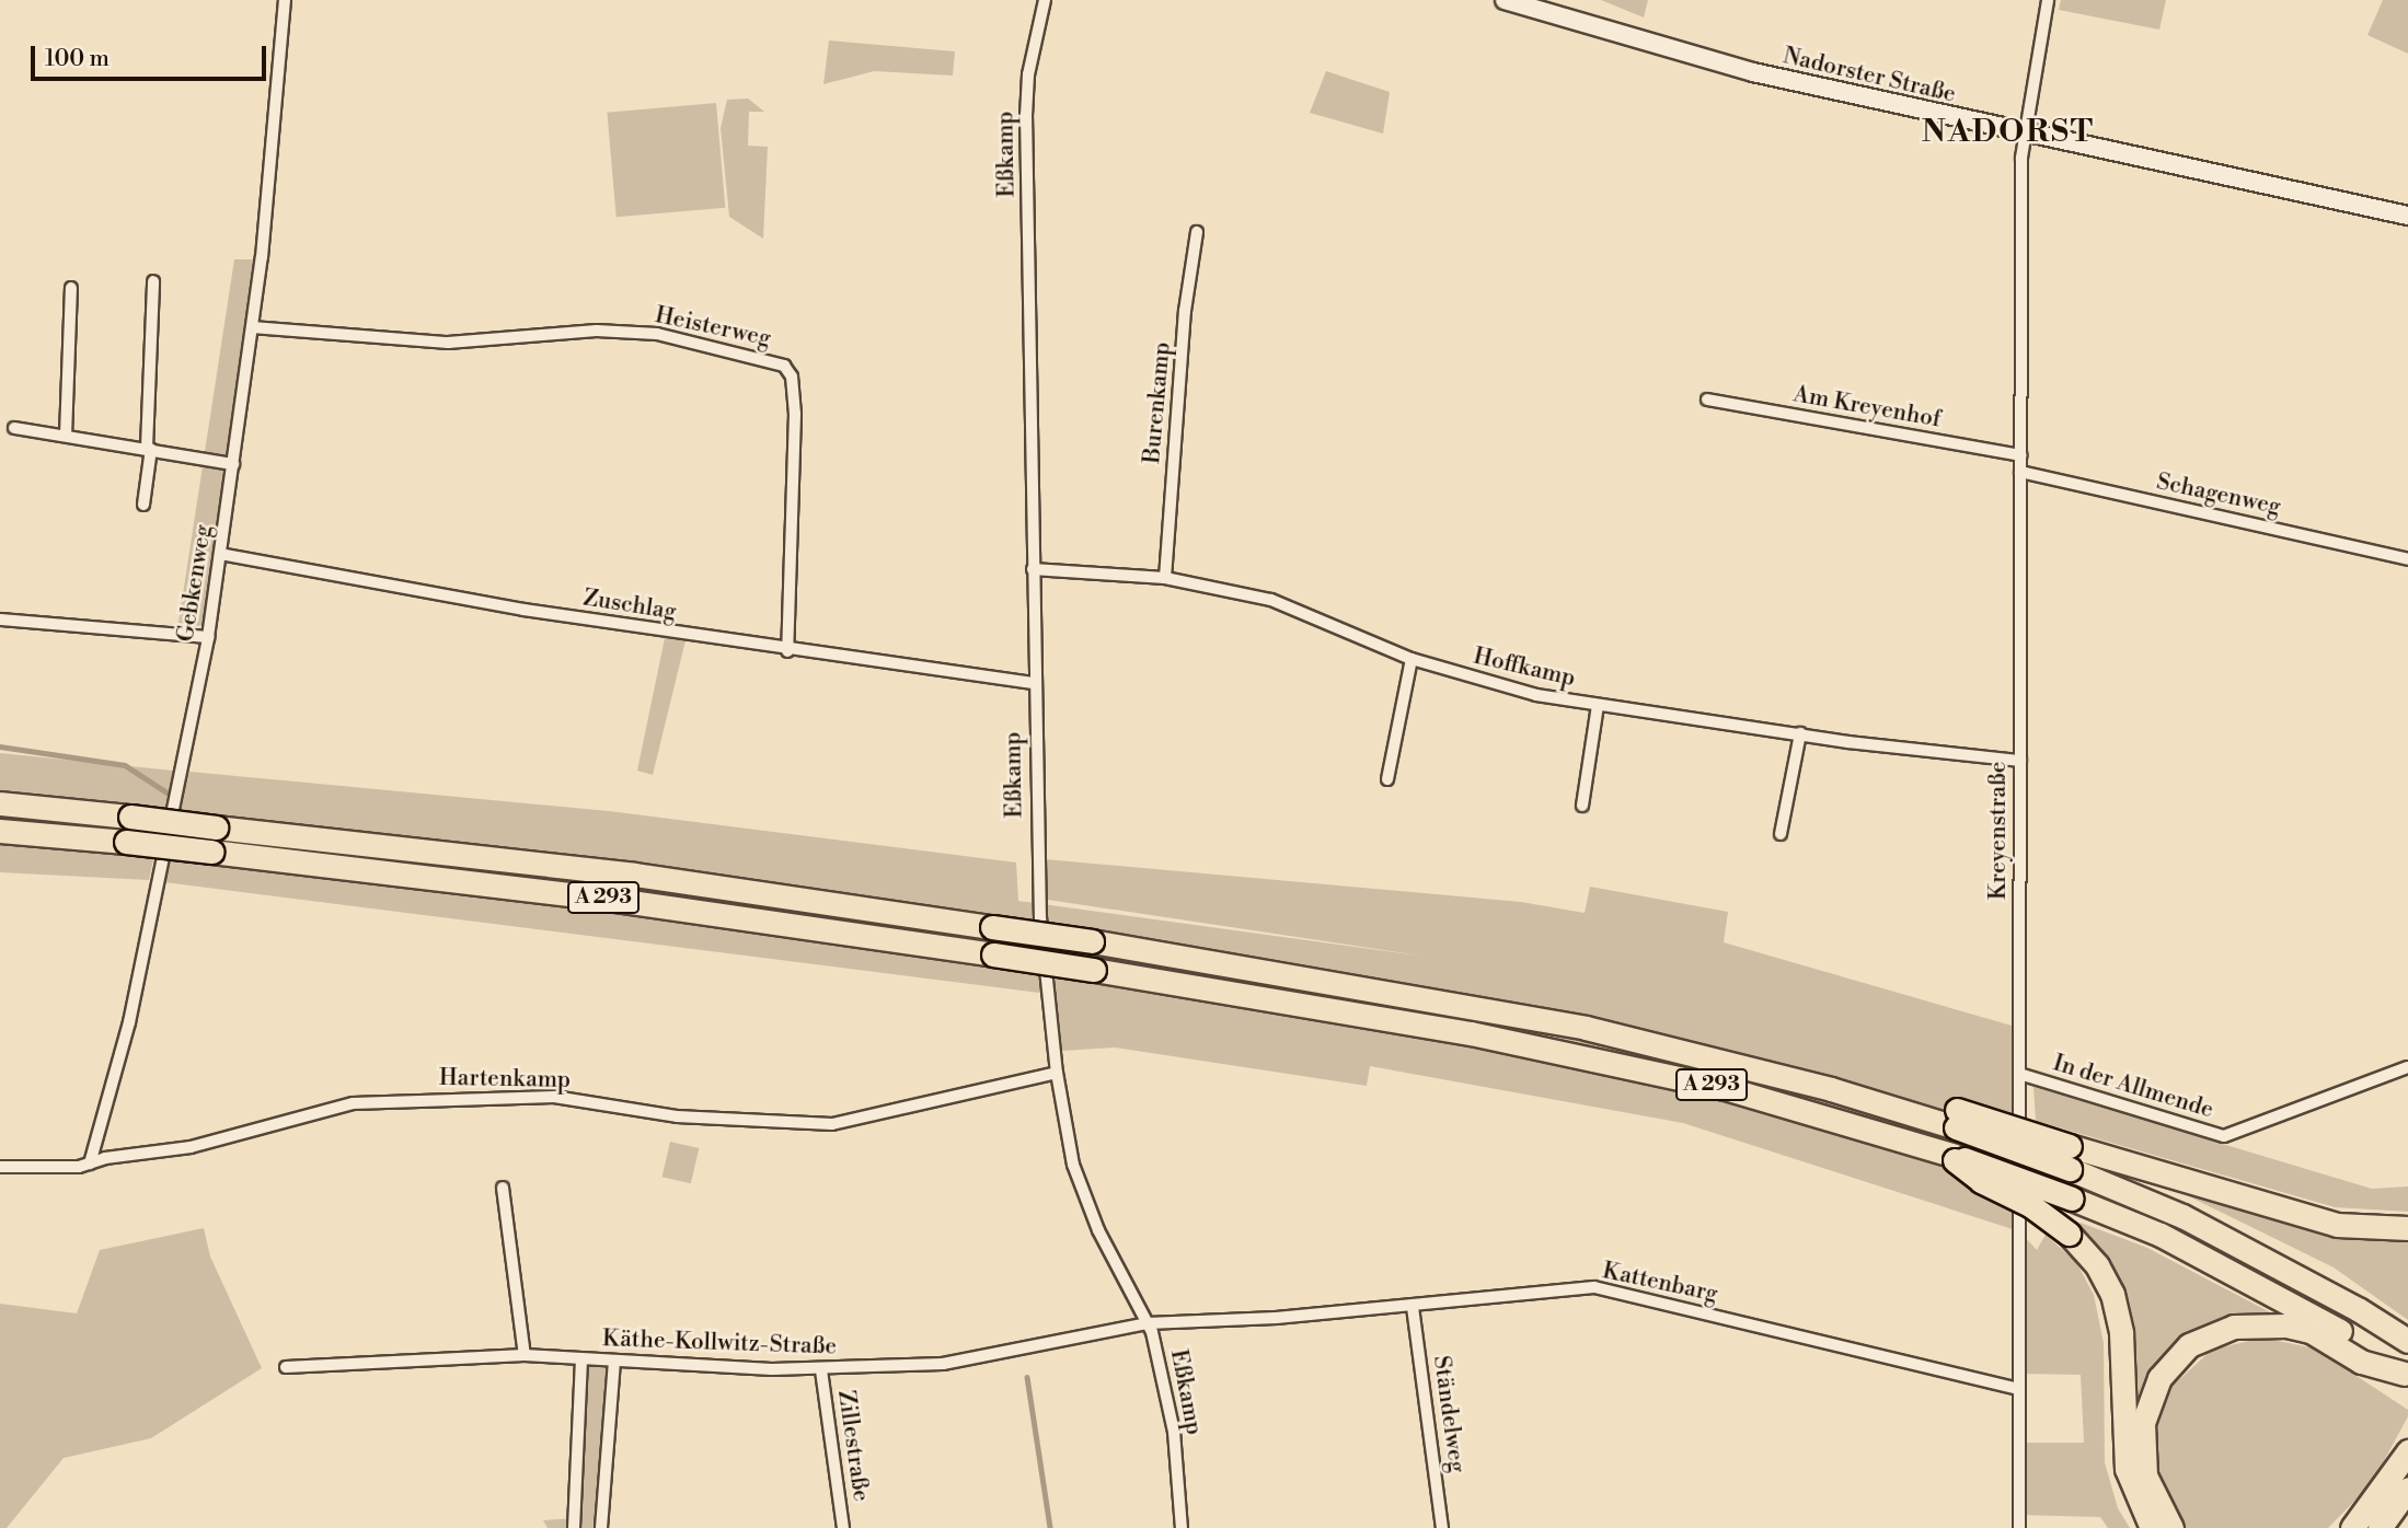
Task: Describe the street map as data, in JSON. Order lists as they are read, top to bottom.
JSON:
{
  "streets": {
    "highway": ["A 293"],
    "street": [
      "Nadorster Straße",
      "Eßkamp",
      "Heisterweg",
      "Burenkamp",
      "Am Kreyenhof",
      "Schagenweg",
      "Gebkenweg",
      "Zuschlag",
      "Hoffkamp",
      "Kreyenstraße",
      "Hartenkamp",
      "In der Allmende",
      "Kattenbarg",
      "Käthe-Kollwitz-Straße",
      "Ständelweg",
      "Zillestraße"
    ]
  },
  "crossings": [
    ["Nadorster Straße", "Kreyenstraße"],
    ["Eßkamp", "Zuschlag"],
    ["Eßkamp", "Hoffkamp"],
    ["Eßkamp", "Hartenkamp"],
    ["Eßkamp", "Kattenbarg"],
    ["Eßkamp", "Käthe-Kollwitz-Straße"],
    ["Heisterweg", "Gebkenweg"],
    ["Heisterweg", "Zuschlag"],
    ["Burenkamp", "Hoffkamp"],
    ["Am Kreyenhof", "Kreyenstraße"],
    ["Schagenweg", "Kreyenstraße"],
    ["Gebkenweg", "Zuschlag"],
    ["Gebkenweg", "Hartenkamp"],
    ["Hoffkamp", "Kreyenstraße"],
    ["Kreyenstraße", "In der Allmende"],
    ["Kreyenstraße", "Kattenbarg"],
    ["Kattenbarg", "Käthe-Kollwitz-Straße"],
    ["Kattenbarg", "Ständelweg"],
    ["Käthe-Kollwitz-Straße", "Zillestraße"]
  ],
  "districts": ["NADORST"],
  "scale_bar": "100 m"
}
